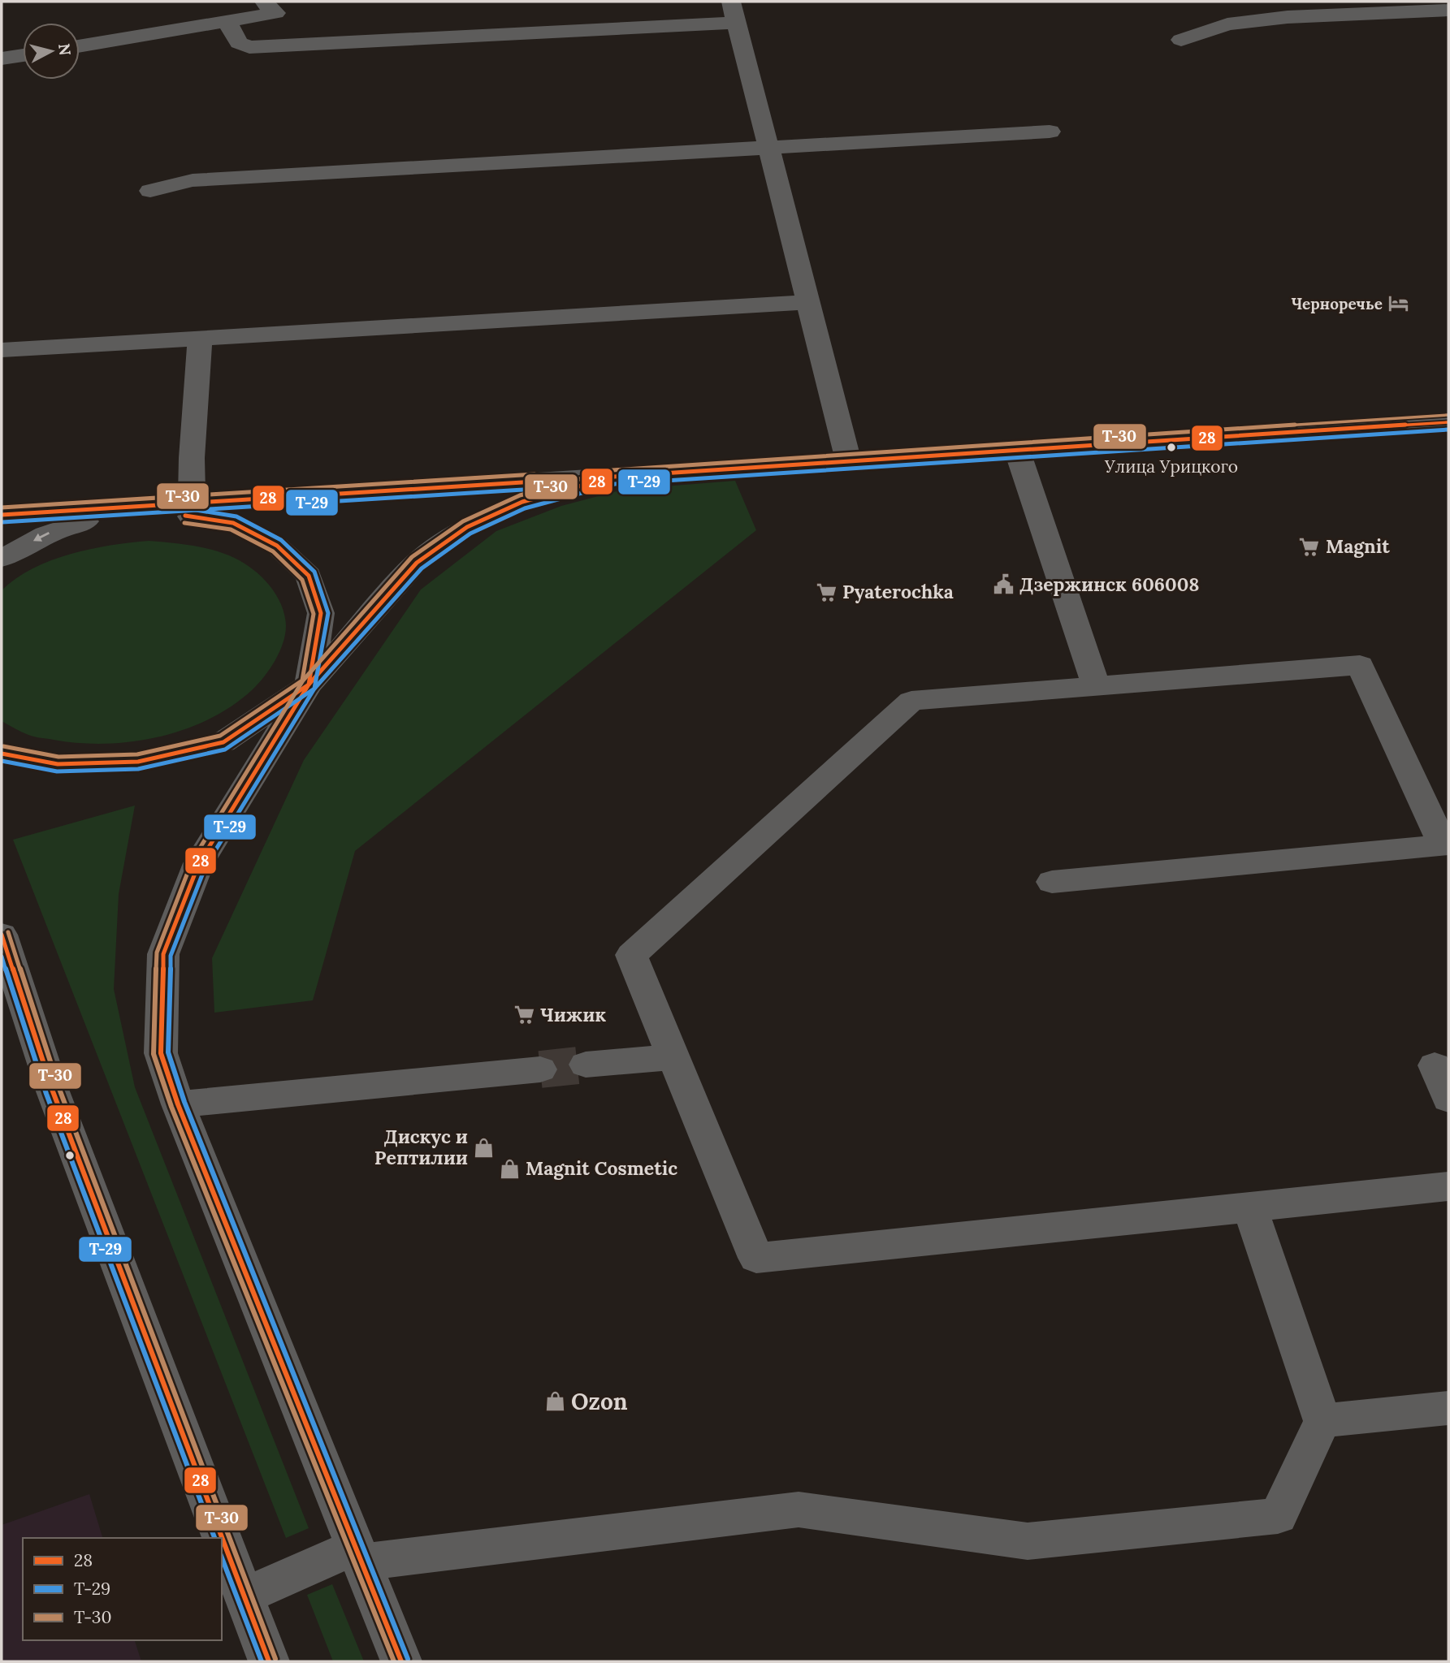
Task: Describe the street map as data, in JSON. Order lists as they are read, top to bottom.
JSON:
{
  "places": {
    "hotel": ["Черноречье"],
    "other": ["Улица Урицкого"],
    "supermarket": ["Magnit", "Pyaterochka", "Чижик"],
    "public building": ["Дзержинск 606008"],
    "shop": ["Дискус и Рептилии", "Magnit Cosmetic", "Ozon"]
  },
  "lines": ["transit line Т-30", "transit line 28", "transit line Т-29"],
  "legend": ["28", "Т-29", "Т-30"],
  "north": "right"
}
